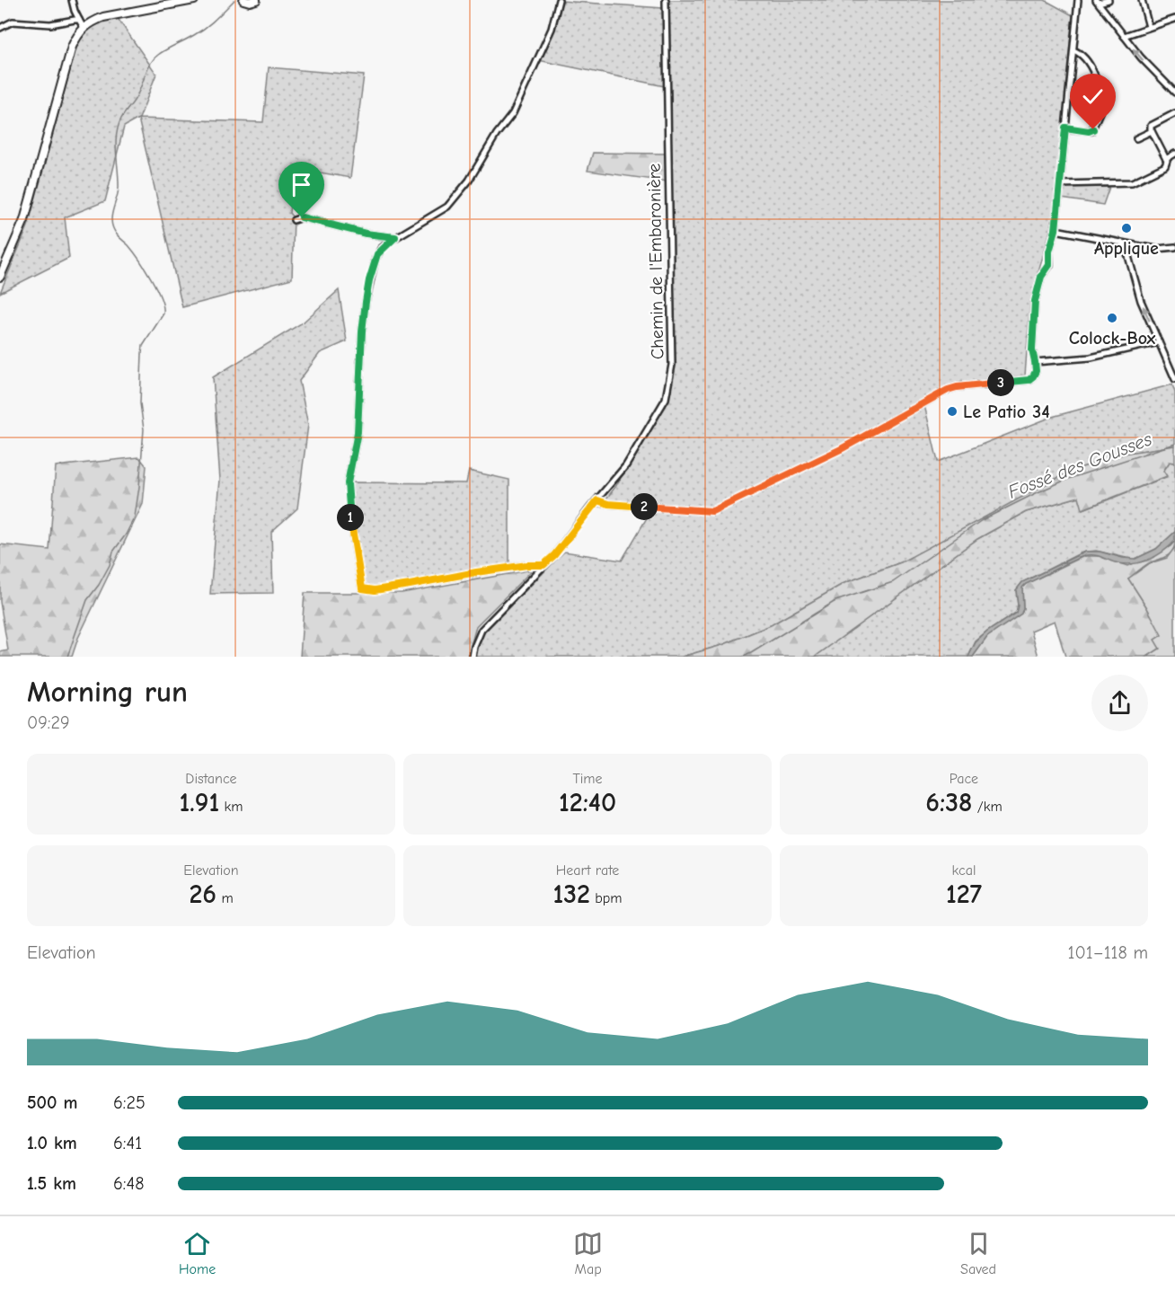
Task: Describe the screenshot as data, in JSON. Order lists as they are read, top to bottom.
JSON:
{
  "streets": {
    "street": ["Chemin de l'Embaronière"]
  },
  "water": ["Fossé des Gousses"],
  "places": ["Applique", "Colock-Box", "Le Patio 34"],
  "page": {
    "pins": ["3", "2", "1"],
    "heading": ["Morning run", "09:29"],
    "stats": [
      ["Distance", "1.91 km"],
      ["Time", "12:40"],
      ["Pace", "6:38 /km"],
      ["Elevation", "26 m"],
      ["Heart rate", "132 bpm"],
      ["kcal", "127"]
    ],
    "chart": ["Elevation", "101–118 m"],
    "list": [
      {
        "name": "500 m",
        "note": "6:25"
      },
      {
        "name": "1.0 km",
        "note": "6:41"
      },
      {
        "name": "1.5 km",
        "note": "6:48"
      }
    ],
    "tabs": ["Home", "Map", "Saved"]
  }
}
